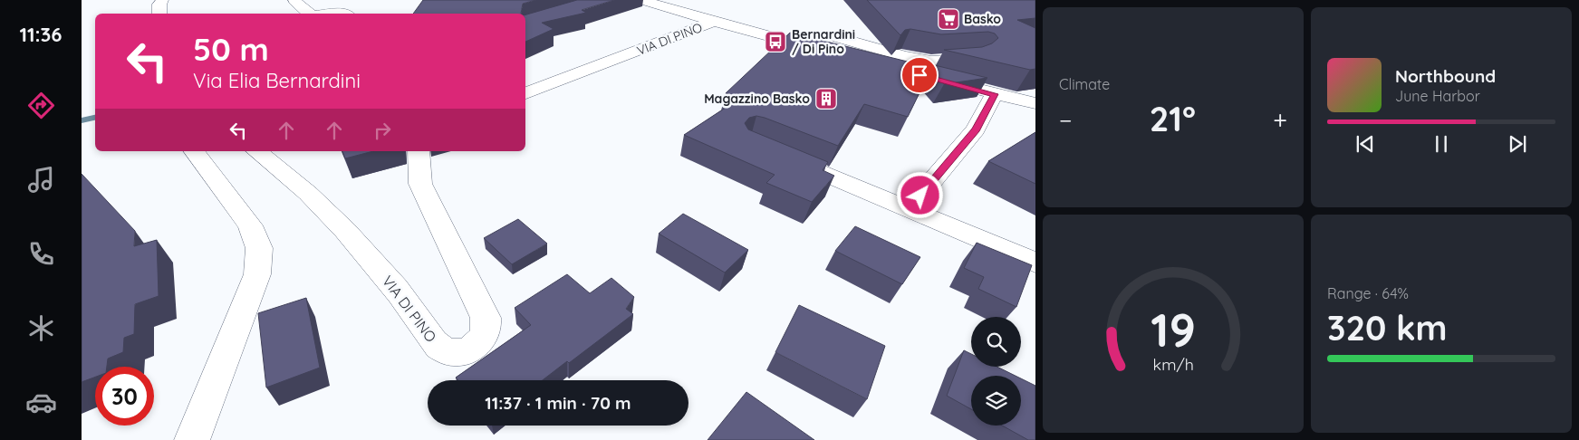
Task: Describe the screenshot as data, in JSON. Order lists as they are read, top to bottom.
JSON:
{
  "streets": {
    "street": ["VIA DI PINO"]
  },
  "places": {
    "supermarket": ["Basko"],
    "bus stop": ["Bernardini / Di Pino"],
    "building": ["Magazzino Basko"]
  },
  "page": {
    "tabs": "11:36",
    "tile": [
      "Climate",
      ["Range · 64%", "320 km"]
    ],
    "turn": ["50 m", "Via Elia Bernardini"],
    "song": ["Northbound", "June Harbor"],
    "heat": ["−", "21°", "+"],
    "limit": "30",
    "trip": "11:37 · 1 min · 70 m",
    "gauge": ["19", "km/h"]
  }
}
